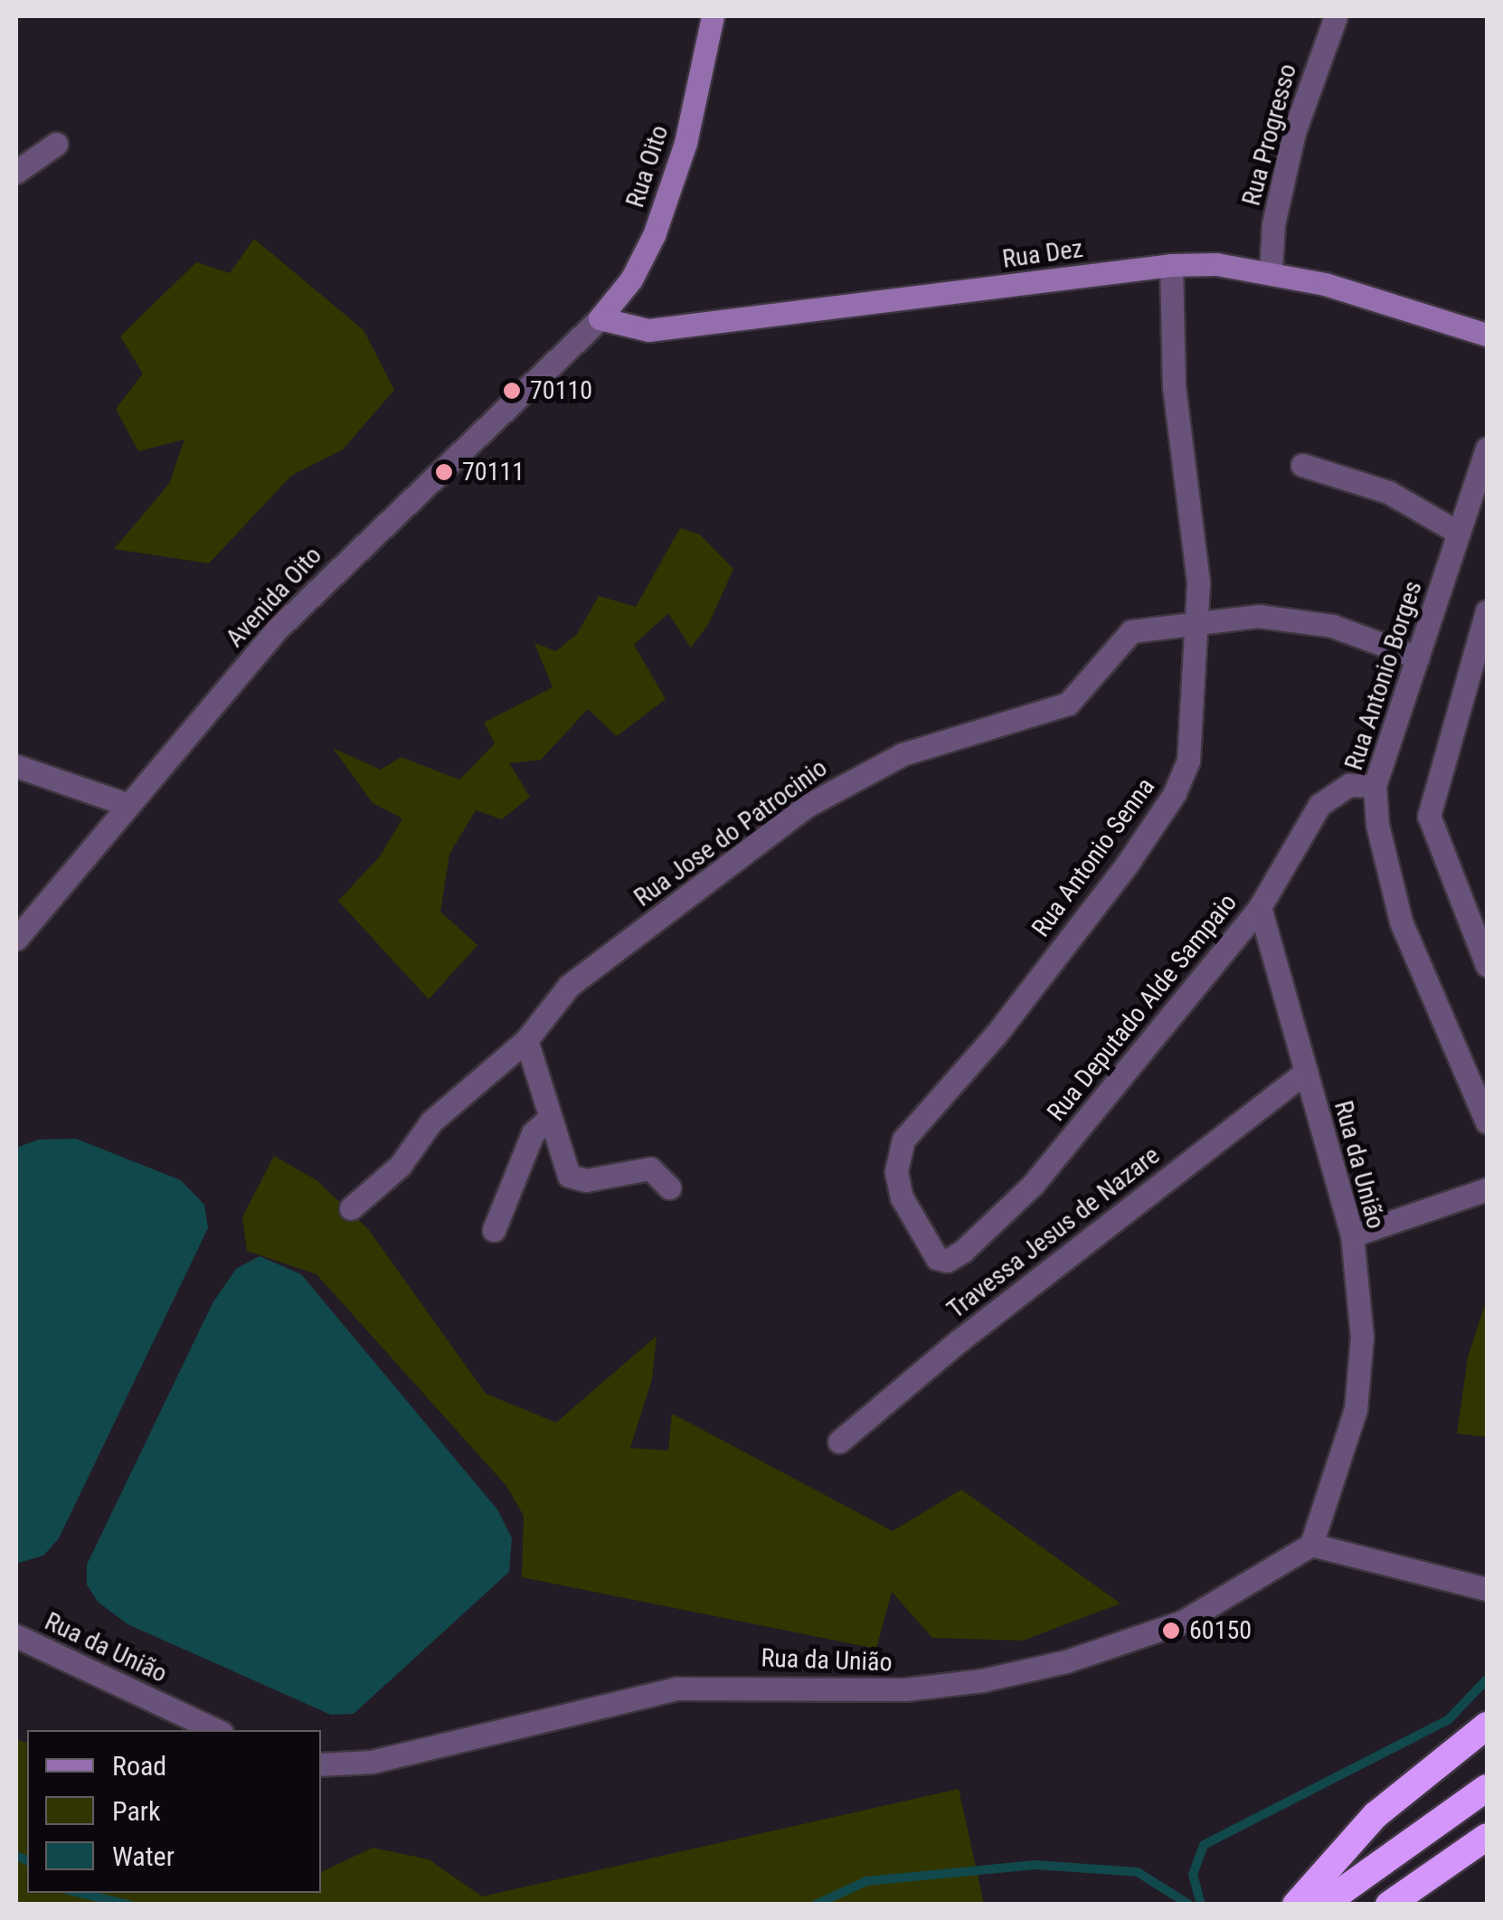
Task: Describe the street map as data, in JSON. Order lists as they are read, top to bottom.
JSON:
{
  "streets": {
    "street": [
      "Rua Progresso",
      "Rua Oito",
      "Rua Dez",
      "Avenida Oito",
      "Rua Antonio Borges",
      "Rua Jose do Patrocinio",
      "Rua Antonio Senna",
      "Rua Deputado Alde Sampaio",
      "Rua da União",
      "Travessa Jesus de Nazare"
    ]
  },
  "crossings": [
    ["Rua Progresso", "Rua Dez"],
    ["Rua Oito", "Rua Dez"],
    ["Rua Oito", "Avenida Oito"],
    ["Rua Dez", "Avenida Oito"],
    ["Rua Dez", "Rua Antonio Senna"],
    ["Rua Antonio Borges", "Rua Jose do Patrocinio"],
    ["Rua Antonio Borges", "Rua Deputado Alde Sampaio"],
    ["Rua Jose do Patrocinio", "Rua Antonio Senna"],
    ["Rua Antonio Senna", "Rua Deputado Alde Sampaio"],
    ["Rua Deputado Alde Sampaio", "Rua da União"],
    ["Rua da União", "Travessa Jesus de Nazare"]
  ],
  "places": ["70110", "70111", "60150"],
  "legend": ["Road", "Park", "Water"]
}
